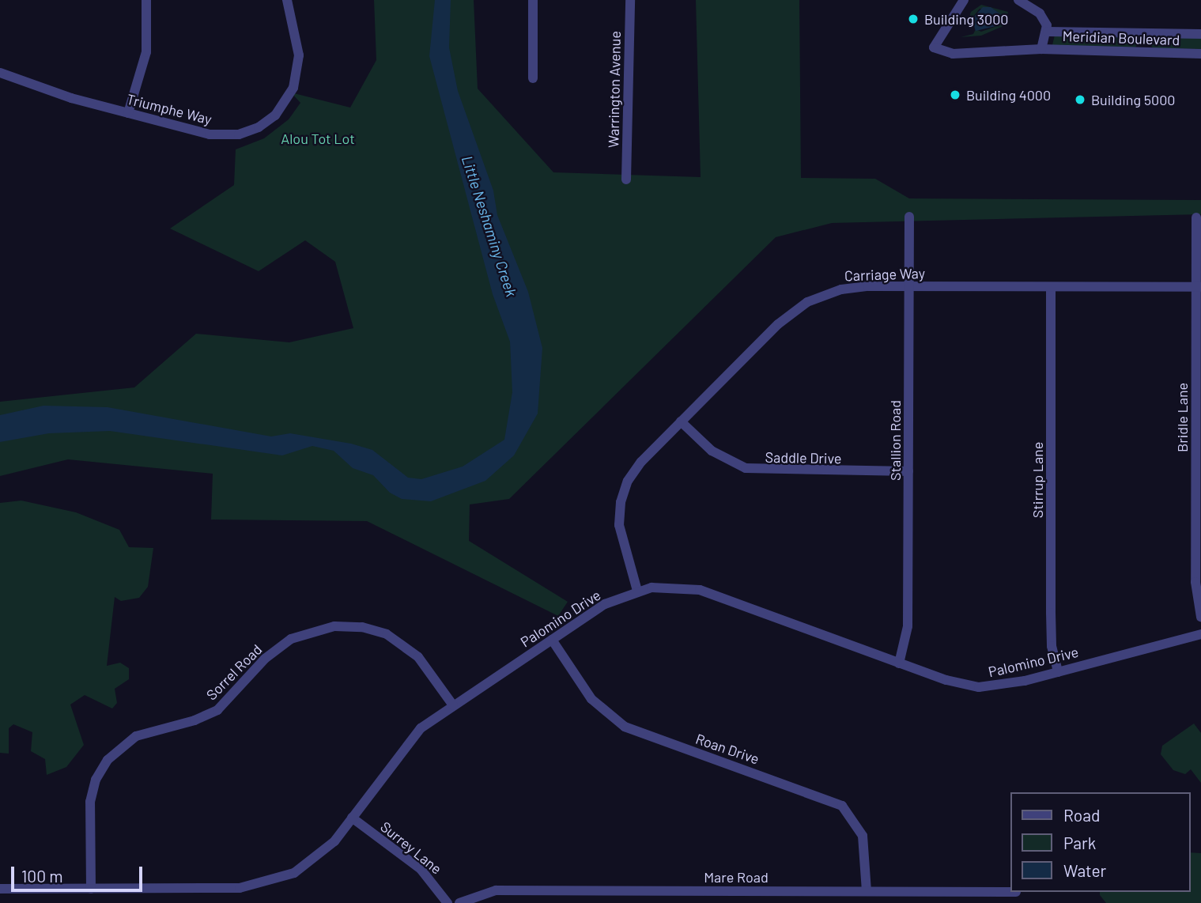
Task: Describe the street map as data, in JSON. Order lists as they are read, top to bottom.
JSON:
{
  "streets": {
    "street": [
      "Meridian Boulevard",
      "Warrington Avenue",
      "Triumphe Way",
      "Carriage Way",
      "Bridle Lane",
      "Stallion Road",
      "Saddle Drive",
      "Stirrup Lane",
      "Palomino Drive",
      "Sorrel Road",
      "Roan Drive",
      "Surrey Lane",
      "Mare Road"
    ]
  },
  "crossings": [
    ["Carriage Way", "Bridle Lane"],
    ["Carriage Way", "Stallion Road"],
    ["Carriage Way", "Saddle Drive"],
    ["Carriage Way", "Stirrup Lane"],
    ["Carriage Way", "Palomino Drive"],
    ["Stallion Road", "Saddle Drive"],
    ["Stallion Road", "Palomino Drive"],
    ["Stirrup Lane", "Palomino Drive"],
    ["Palomino Drive", "Sorrel Road"],
    ["Palomino Drive", "Roan Drive"],
    ["Palomino Drive", "Surrey Lane"],
    ["Roan Drive", "Mare Road"]
  ],
  "water": ["Little Neshaminy Creek"],
  "parks": ["Alou Tot Lot"],
  "places": ["Building 3000", "Building 4000", "Building 5000"],
  "legend": ["Road", "Park", "Water"],
  "scale_bar": "100 m"
}
